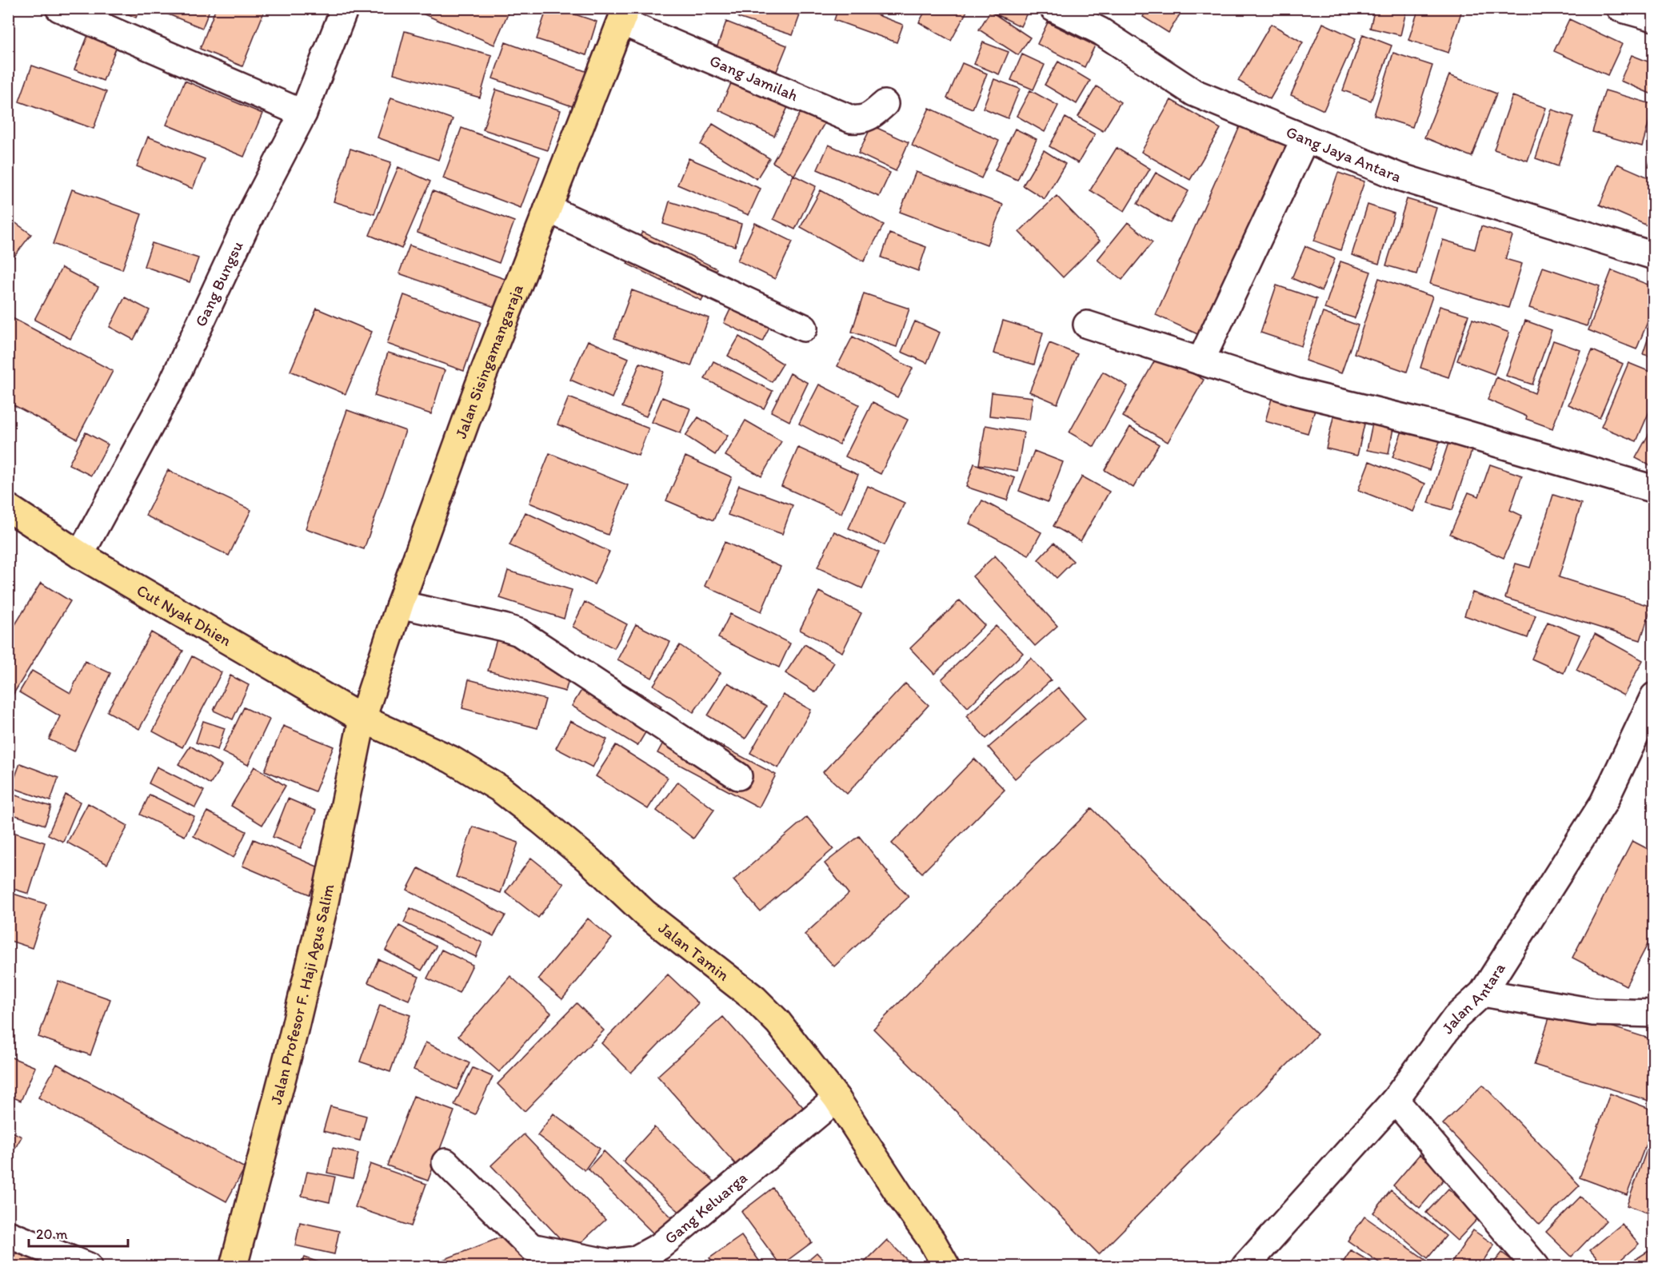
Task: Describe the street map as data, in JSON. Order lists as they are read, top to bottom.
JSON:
{
  "streets": {
    "main road": [
      "Jalan Sisingamangaraja",
      "Cut Nyak Dhien",
      "Jalan Tamin",
      "Jalan Profesor F. Haji Agus Salim"
    ],
    "street": [
      "Gang Jamilah",
      "Gang Jaya Antara",
      "Gang Bungsu",
      "Jalan Antara",
      "Gang Keluarga"
    ]
  },
  "crossings": [
    ["Gang Jamilah", "Jalan Sisingamangaraja"],
    ["Gang Bungsu", "Cut Nyak Dhien"],
    ["Jalan Sisingamangaraja", "Cut Nyak Dhien"],
    ["Jalan Sisingamangaraja", "Jalan Tamin"],
    ["Jalan Sisingamangaraja", "Jalan Profesor F. Haji Agus Salim"],
    ["Cut Nyak Dhien", "Jalan Tamin"],
    ["Cut Nyak Dhien", "Jalan Profesor F. Haji Agus Salim"],
    ["Jalan Tamin", "Jalan Profesor F. Haji Agus Salim"],
    ["Jalan Tamin", "Gang Keluarga"]
  ],
  "scale_bar": "20 m"
}
